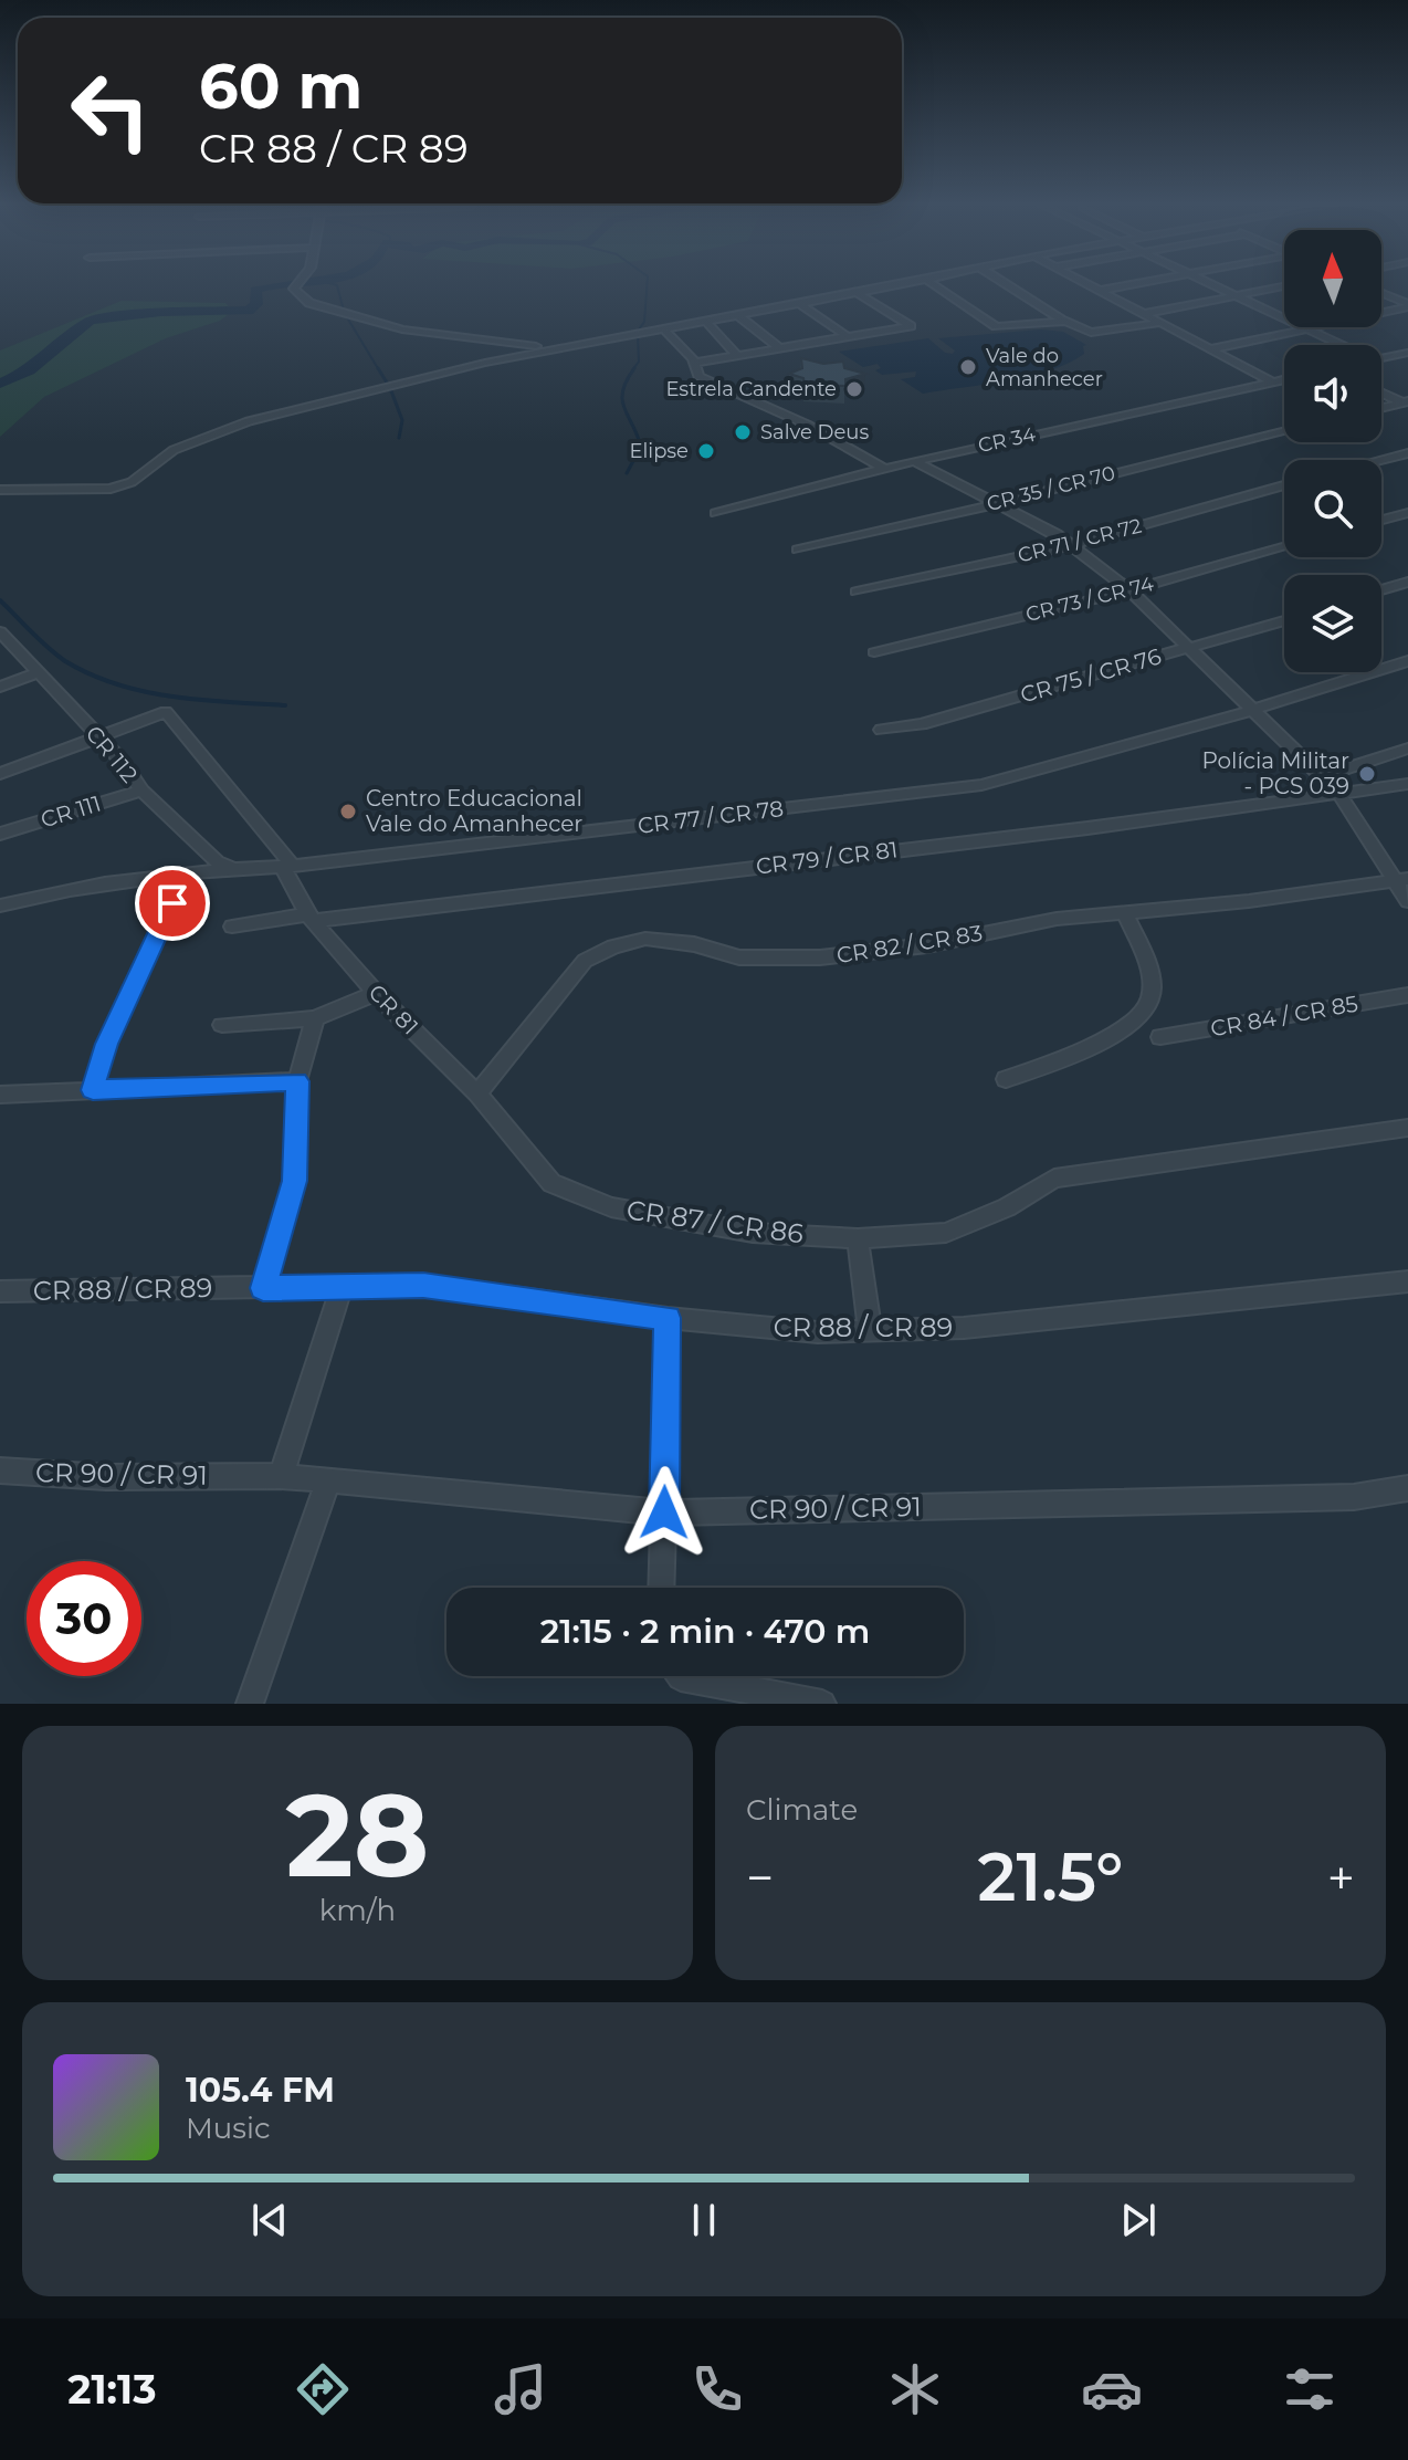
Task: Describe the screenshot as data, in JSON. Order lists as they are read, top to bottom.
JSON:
{
  "streets": {
    "street": [
      "CR 34",
      "CR 35 / CR 70",
      "CR 71 / CR 72",
      "CR 73 / CR 74",
      "CR 75 / CR 76",
      "CR 112",
      "CR 111",
      "CR 77 / CR 78",
      "CR 79 / CR 81",
      "CR 82 / CR 83",
      "CR 81",
      "CR 84 / CR 85",
      "CR 87 / CR 86",
      "CR 88 / CR 89",
      "CR 90 / CR 91"
    ]
  },
  "crossings": [
    ["CR 112", "CR 111"],
    ["CR 112", "CR 77 / CR 78"],
    ["CR 112", "CR 81"],
    ["CR 77 / CR 78", "CR 81"],
    ["CR 79 / CR 81", "CR 81"],
    ["CR 82 / CR 83", "CR 81"],
    ["CR 82 / CR 83", "CR 87 / CR 86"],
    ["CR 81", "CR 87 / CR 86"]
  ],
  "places": [
    "Vale do Amanhecer",
    "Estrela Candente",
    "Salve Deus",
    "Elipse",
    "Polícia Militar - PCS 039",
    "Centro Educacional Vale do Amanhecer"
  ],
  "north": "top",
  "page": {
    "turn": ["60 m", "CR 88 / CR 89"],
    "limit": "30",
    "trip": "21:15 · 2 min · 470 m",
    "tile": [
      ["28", "km/h"],
      "Climate"
    ],
    "heat": ["−", "21.5°", "+"],
    "song": ["105.4 FM", "Music"],
    "tabs": "21:13"
  }
}
